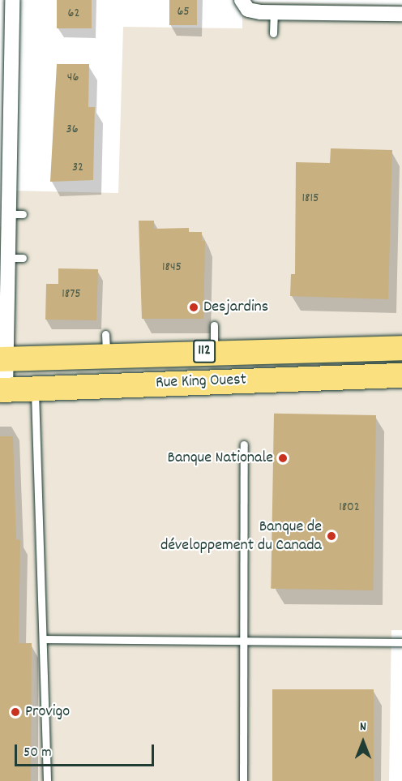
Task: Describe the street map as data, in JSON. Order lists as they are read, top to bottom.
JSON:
{
  "streets": {
    "main road": ["112", "Rue King Ouest"]
  },
  "places": [
    "Desjardins",
    "Banque Nationale",
    "Banque de développement du Canada",
    "Provigo"
  ],
  "house_numbers": [
    "65",
    "62",
    "46",
    "36",
    "32",
    "1815",
    "1845",
    "1875",
    "1802"
  ],
  "scale_bar": "50 m",
  "north": "top"
}
